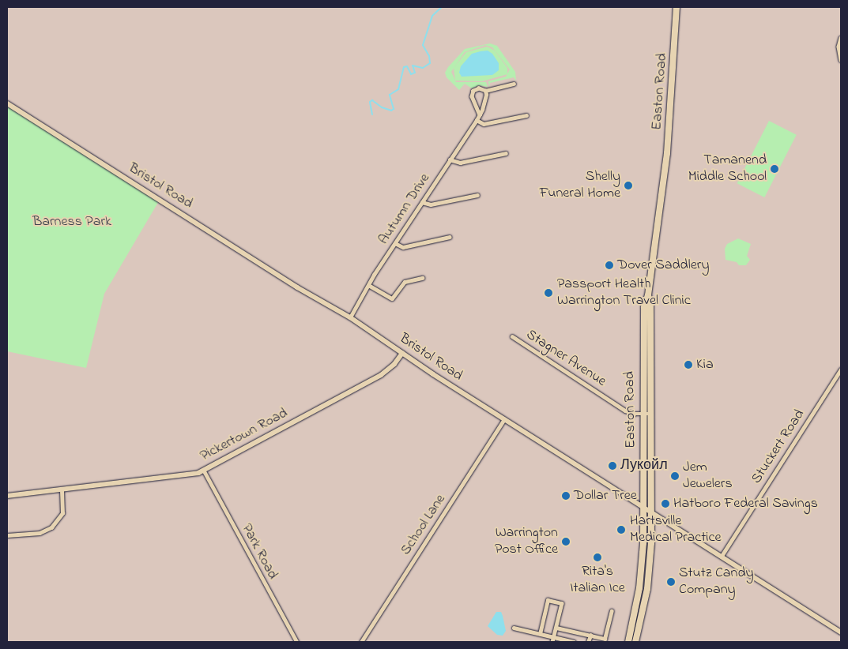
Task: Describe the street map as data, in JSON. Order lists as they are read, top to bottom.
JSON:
{
  "streets": {
    "highway": ["Easton Road"],
    "main road": ["Bristol Road", "Pickertown Road"],
    "street": [
      "Autumn Drive",
      "Stagner Avenue",
      "Stuckert Road",
      "School Lane",
      "Park Road"
    ]
  },
  "crossings": [
    ["Easton Road", "Bristol Road"],
    ["Easton Road", "Stagner Avenue"],
    ["Bristol Road", "Autumn Drive"],
    ["Bristol Road", "Pickertown Road"],
    ["Bristol Road", "Stuckert Road"],
    ["Bristol Road", "School Lane"],
    ["Pickertown Road", "Park Road"]
  ],
  "parks": ["Barness Park"],
  "places": [
    "Tamanend Middle School",
    "Shelly Funeral Home",
    "Dover Saddlery",
    "Passport Health Warrington Travel Clinic",
    "Kia",
    "Лукойл",
    "Jem Jewelers",
    "Dollar Tree",
    "Hatboro Federal Savings",
    "Hartsville Medical Practice",
    "Warrington Post Office",
    "Rita's Italian Ice",
    "Stutz Candy Company"
  ]
}
